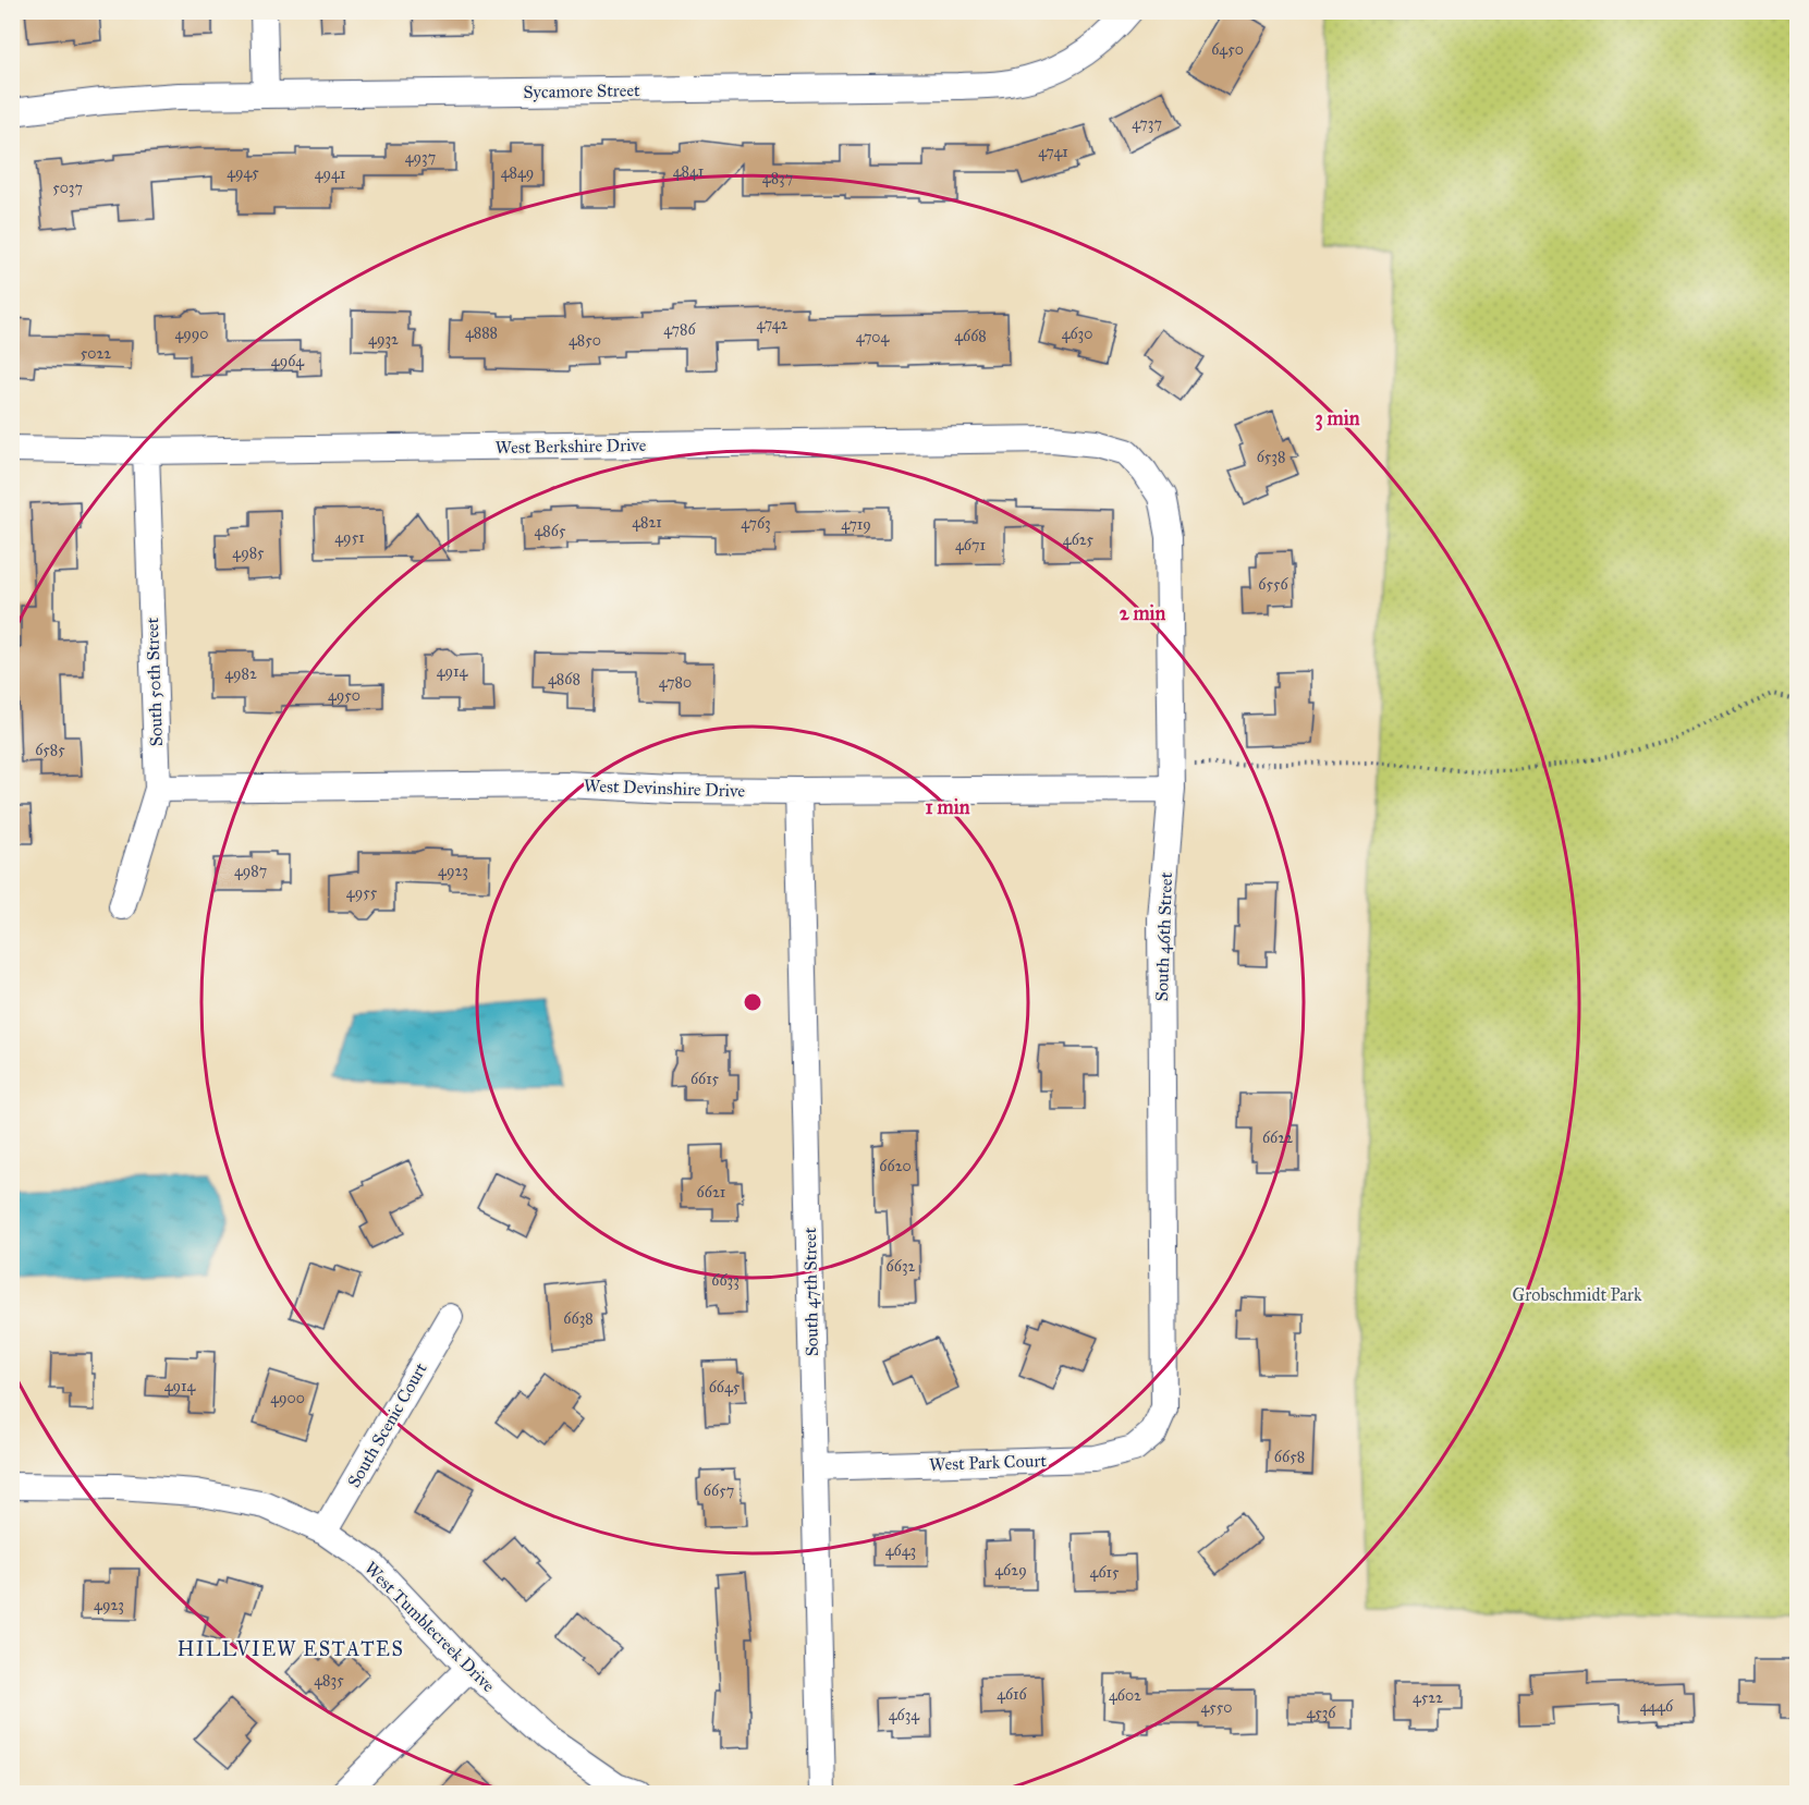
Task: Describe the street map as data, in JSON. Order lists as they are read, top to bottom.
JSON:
{
  "streets": {
    "street": [
      "Sycamore Street",
      "West Berkshire Drive",
      "South 50th Street",
      "West Devinshire Drive",
      "South 46th Street",
      "South 47th Street",
      "South Scenic Court",
      "West Park Court",
      "West Tumblecreek Drive"
    ]
  },
  "crossings": [
    ["West Berkshire Drive", "South 50th Street"],
    ["West Berkshire Drive", "South 46th Street"],
    ["South 50th Street", "West Devinshire Drive"],
    ["West Devinshire Drive", "South 46th Street"],
    ["West Devinshire Drive", "South 47th Street"],
    ["South 46th Street", "West Park Court"],
    ["South 47th Street", "West Park Court"],
    ["South Scenic Court", "West Tumblecreek Drive"]
  ],
  "districts": ["HILLVIEW ESTATES"],
  "parks": ["Grobschmidt Park"],
  "house_numbers": [
    "6450",
    "4737",
    "4741",
    "4937",
    "4841",
    "4945",
    "4849",
    "4941",
    "4837",
    "5037",
    "4742",
    "4786",
    "4888",
    "4990",
    "4630",
    "4668",
    "4704",
    "4932",
    "4850",
    "5022",
    "4964",
    "6538",
    "4821",
    "4763",
    "4719",
    "4865",
    "4951",
    "4625",
    "4671",
    "4985",
    "6556",
    "4914",
    "4982",
    "4868",
    "4780",
    "4950",
    "6585",
    "4987",
    "4923",
    "4955",
    "6615",
    "6622",
    "6620",
    "6621",
    "6632",
    "6633",
    "6638",
    "4914",
    "6645",
    "4900",
    "6658",
    "6657",
    "4643",
    "4629",
    "4615",
    "4923",
    "4835",
    "4616",
    "4602",
    "4522",
    "4446",
    "4550",
    "4536",
    "4634"
  ],
  "rings": ["3 min", "2 min", "1 min"]
}
